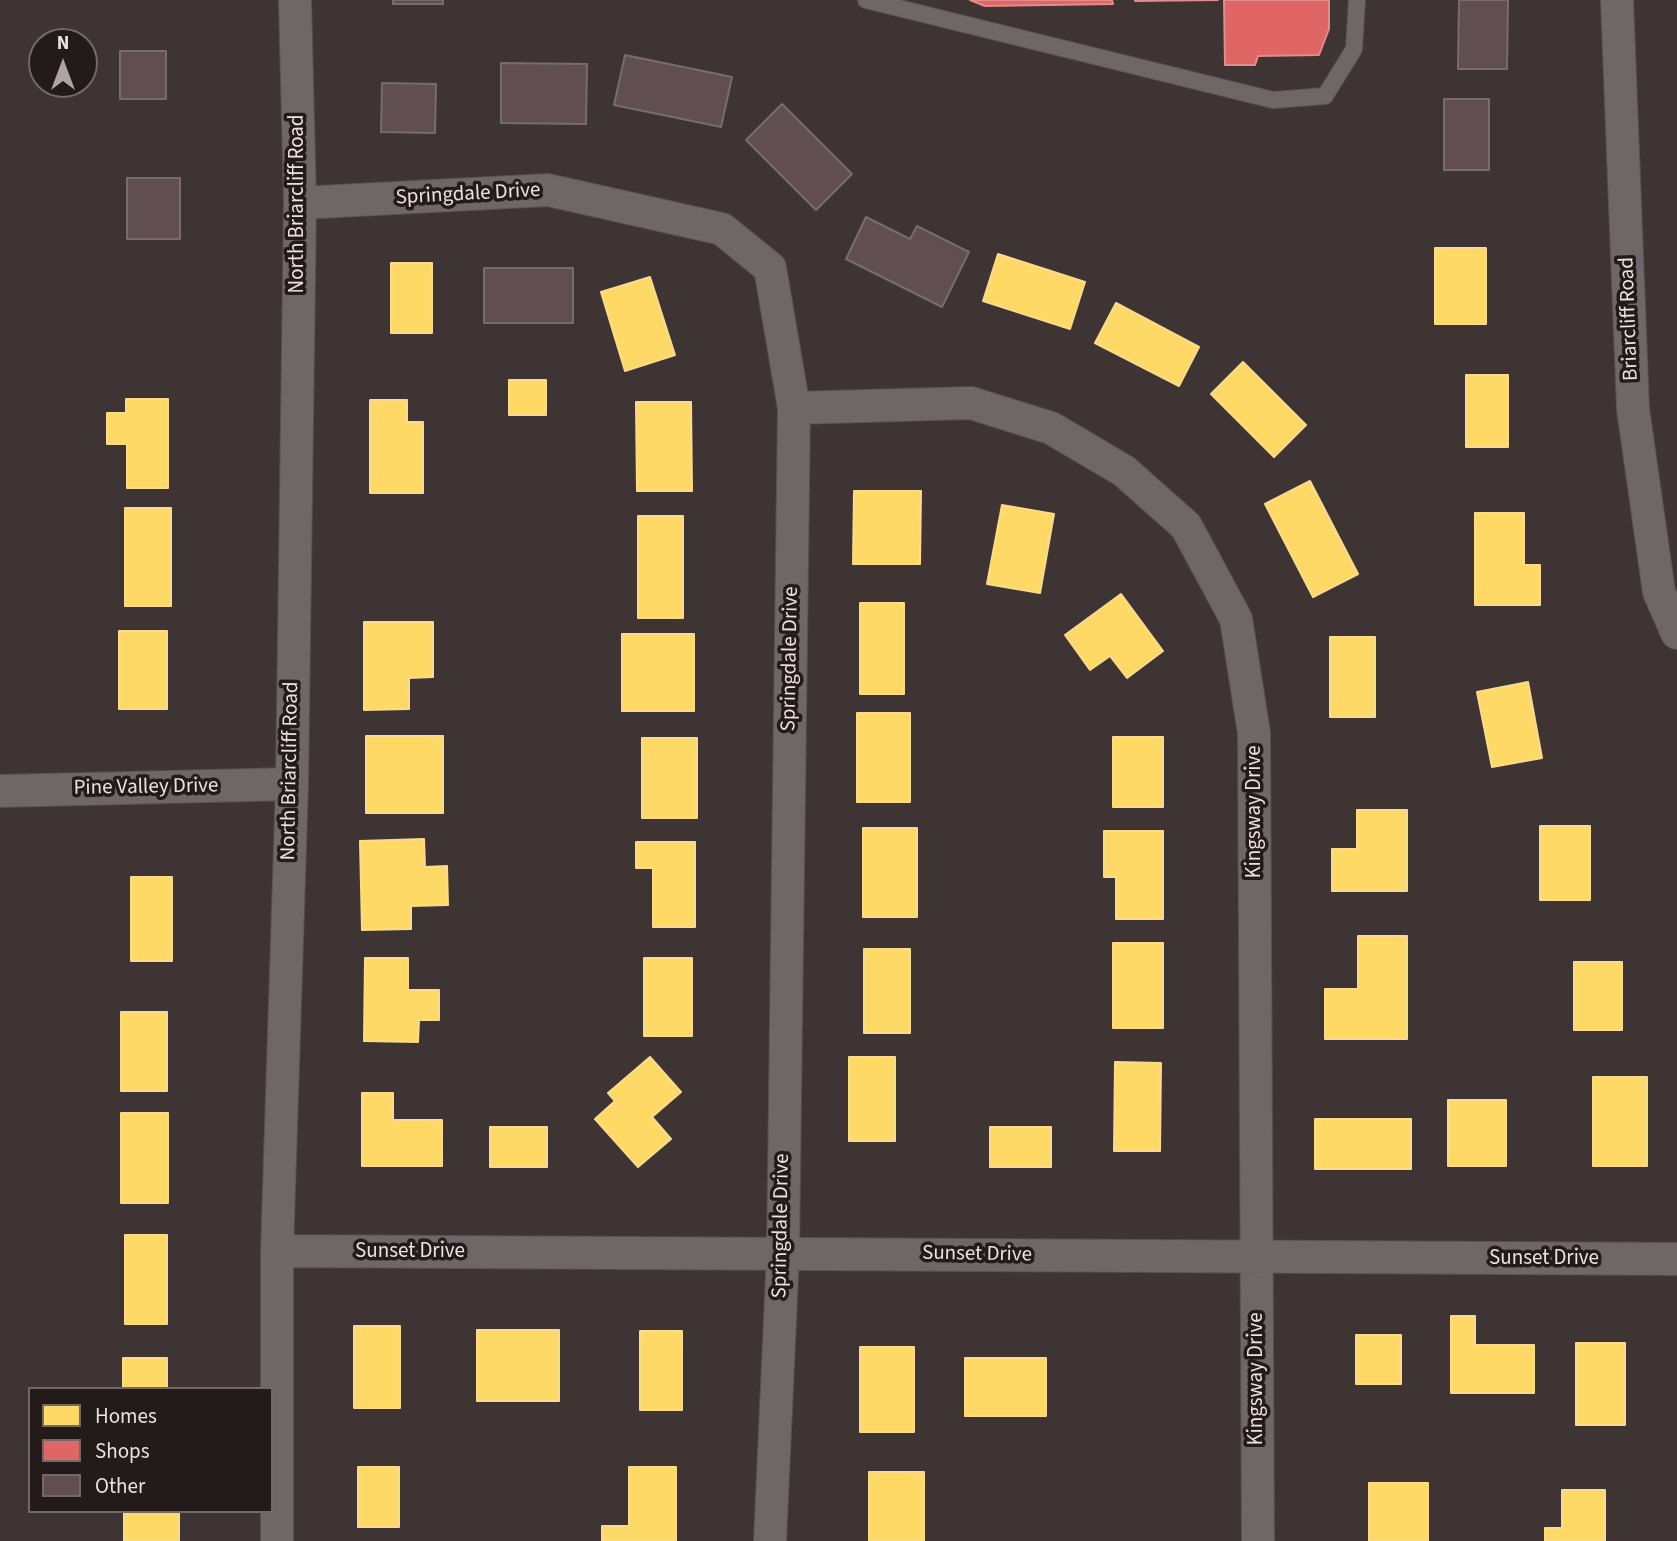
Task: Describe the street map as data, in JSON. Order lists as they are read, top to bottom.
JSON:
{
  "streets": {
    "street": [
      "Springdale Drive",
      "North Briarcliff Road",
      "Briarcliff Road",
      "Pine Valley Drive",
      "Kingsway Drive",
      "Sunset Drive"
    ]
  },
  "crossings": [
    ["Springdale Drive", "North Briarcliff Road"],
    ["Springdale Drive", "Kingsway Drive"],
    ["Springdale Drive", "Sunset Drive"],
    ["North Briarcliff Road", "Pine Valley Drive"],
    ["North Briarcliff Road", "Sunset Drive"],
    ["Kingsway Drive", "Sunset Drive"]
  ],
  "legend": ["Homes", "Shops", "Other"],
  "north": "top"
}
